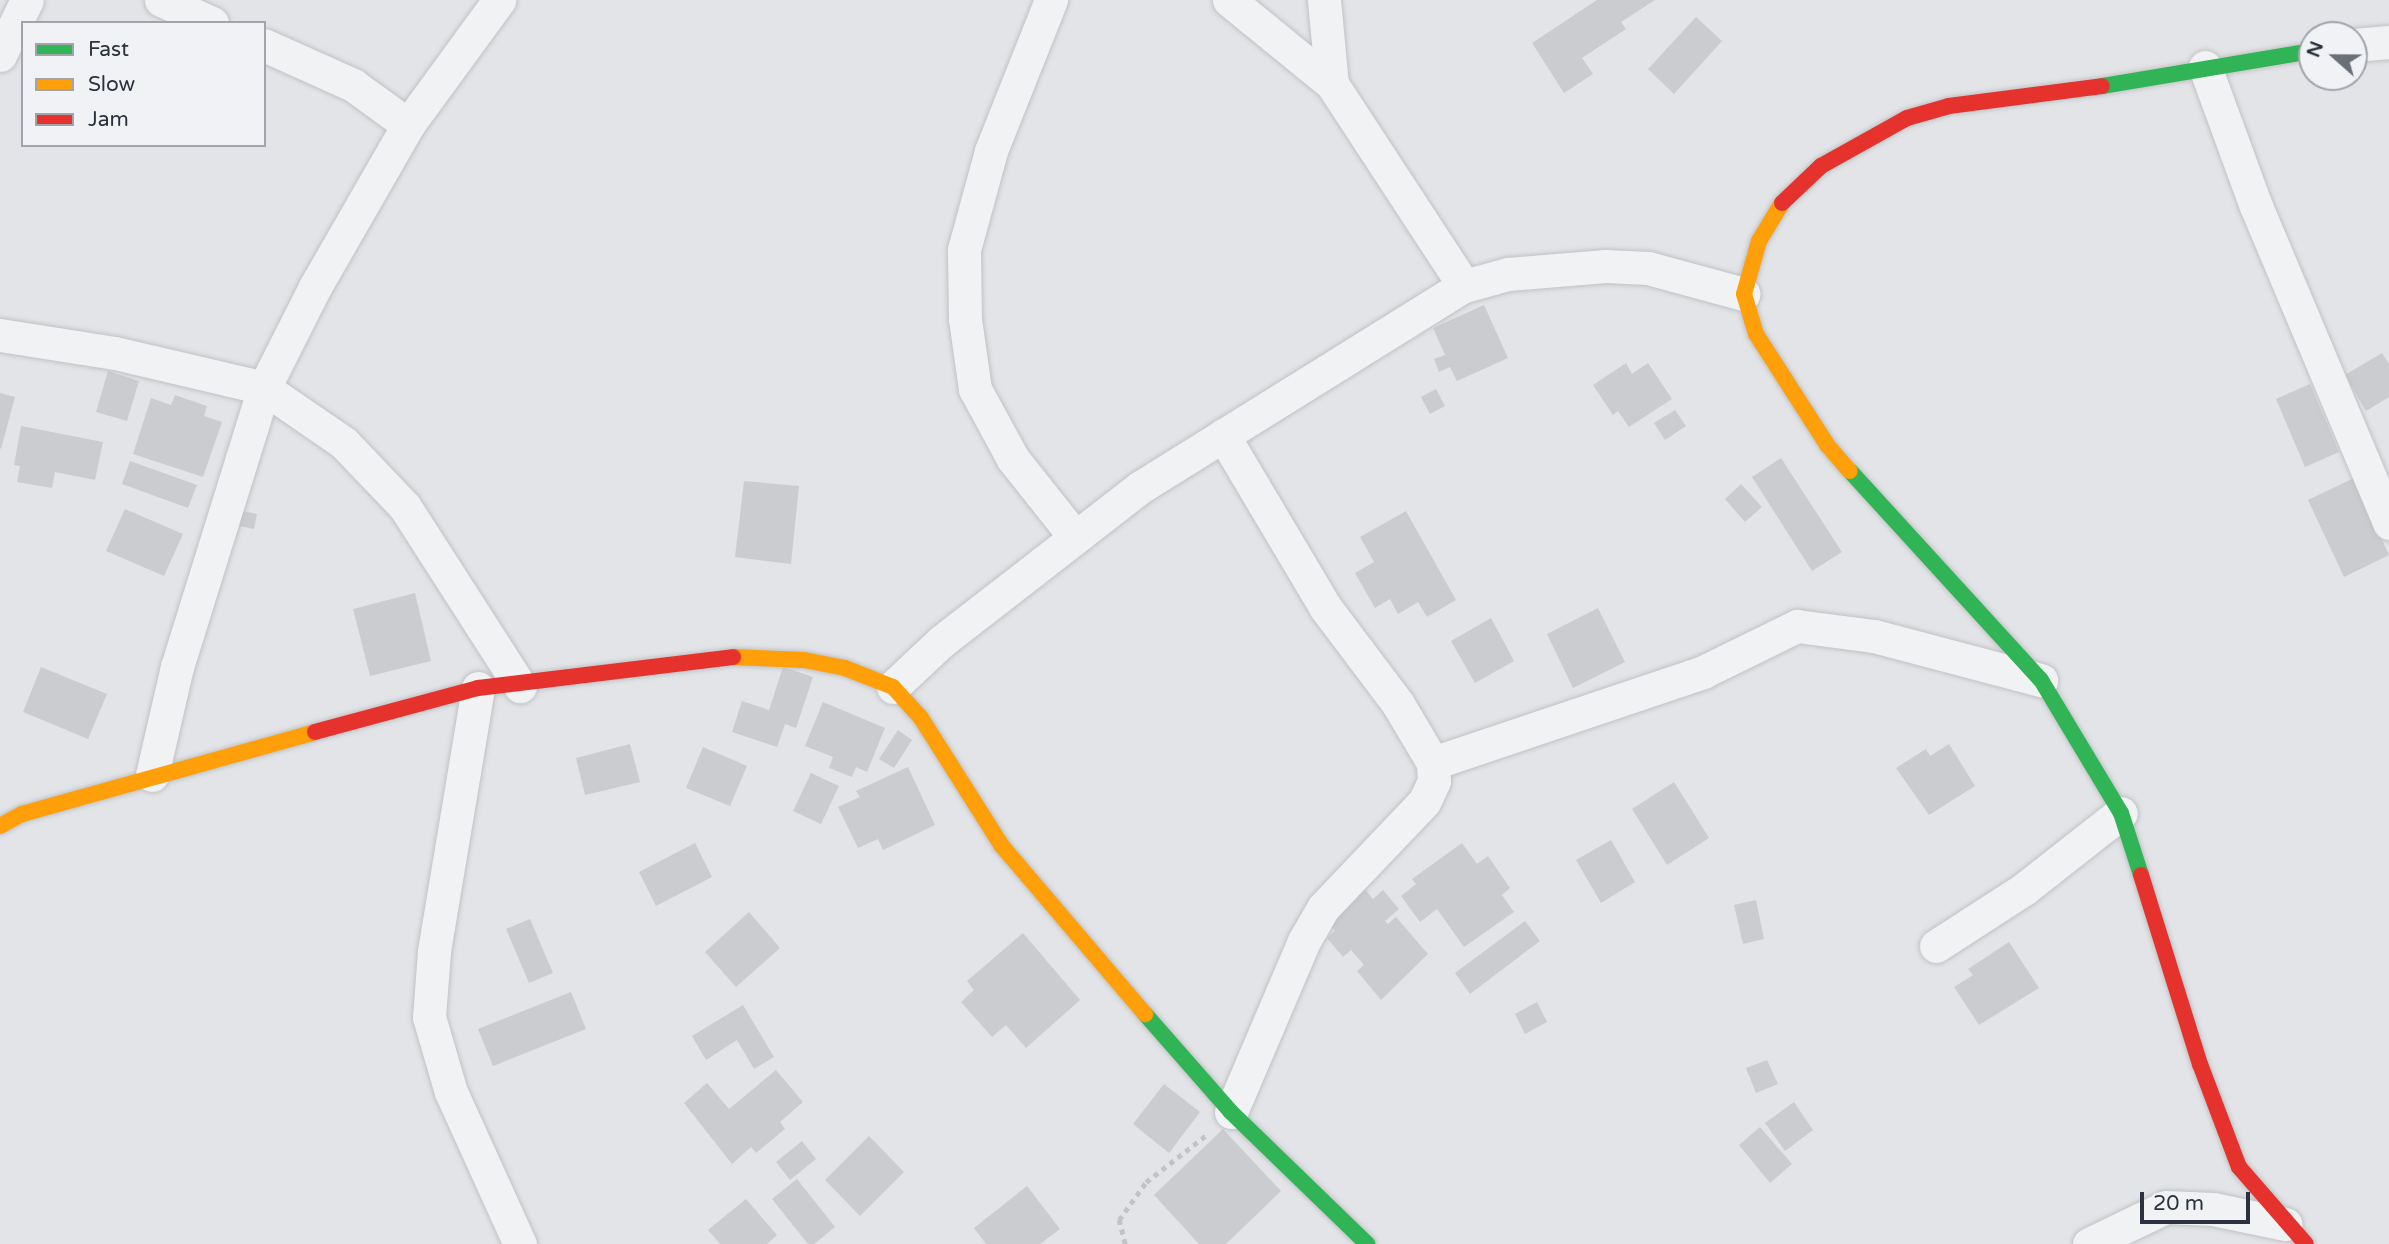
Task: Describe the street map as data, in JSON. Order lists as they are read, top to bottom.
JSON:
{
  "legend": ["Fast", "Slow", "Jam"],
  "scale_bar": "20 m",
  "north": "left"
}
